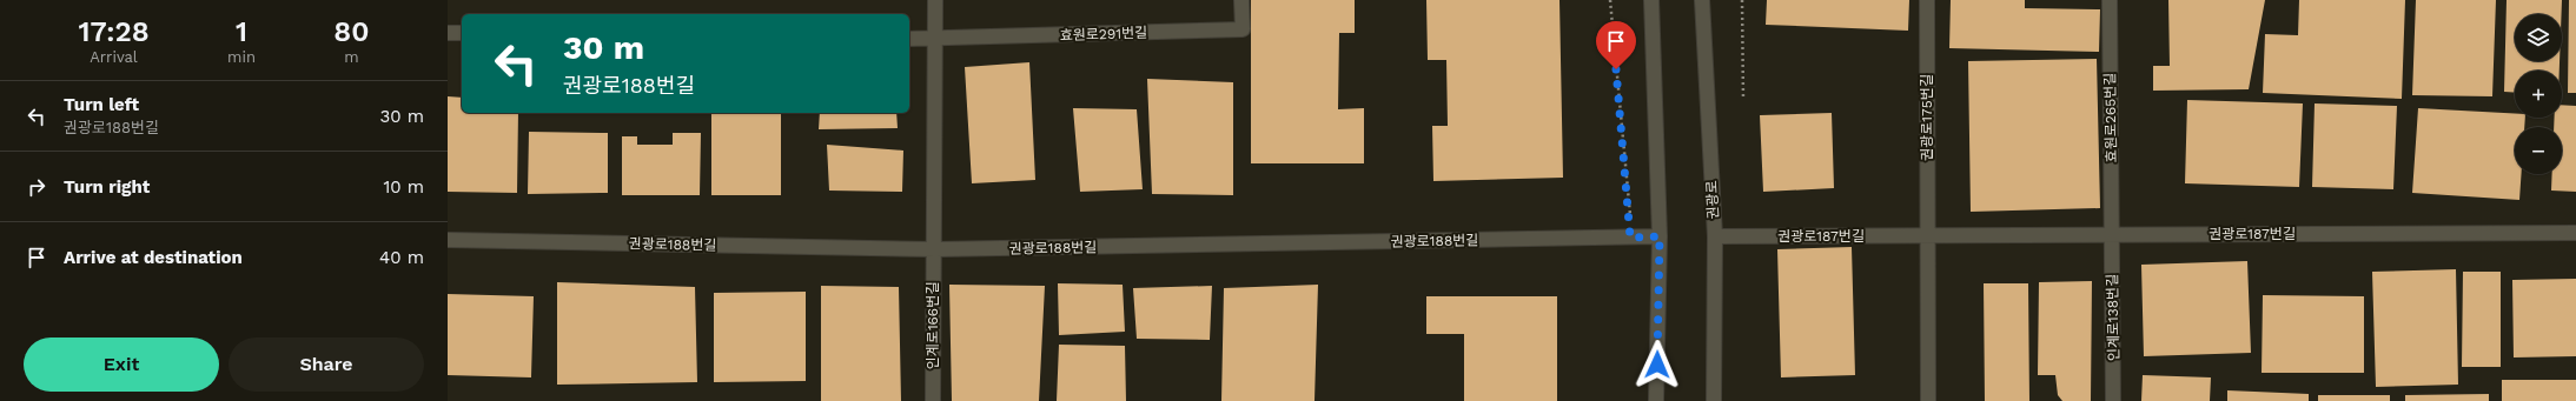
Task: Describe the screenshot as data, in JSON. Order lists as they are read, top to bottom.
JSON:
{
  "streets": {
    "street": [
      "효원로291번길",
      "권광로175번길",
      "효원로265번길",
      "권광로",
      "권광로187번길",
      "권광로188번길",
      "인계로138번길",
      "인계로166번길"
    ]
  },
  "crossings": [
    ["권광로175번길", "권광로187번길"],
    ["효원로265번길", "권광로187번길"],
    ["효원로265번길", "인계로138번길"],
    ["권광로", "권광로187번길"],
    ["권광로187번길", "인계로138번길"],
    ["권광로188번길", "인계로166번길"]
  ],
  "page": {
    "eta": [
      "17:28",
      "Arrival",
      "1",
      "min",
      "80",
      "m"
    ],
    "map_buttons": ["+", "−"],
    "turn": ["30 m", "권광로188번길"],
    "list": [
      {
        "name": "Turn left",
        "note": "권광로188번길",
        "value": "30 m"
      },
      {
        "name": "Turn right",
        "value": "10 m"
      },
      {
        "name": "Arrive at destination",
        "value": "40 m"
      }
    ],
    "buttons": ["Exit", "Share"]
  }
}
